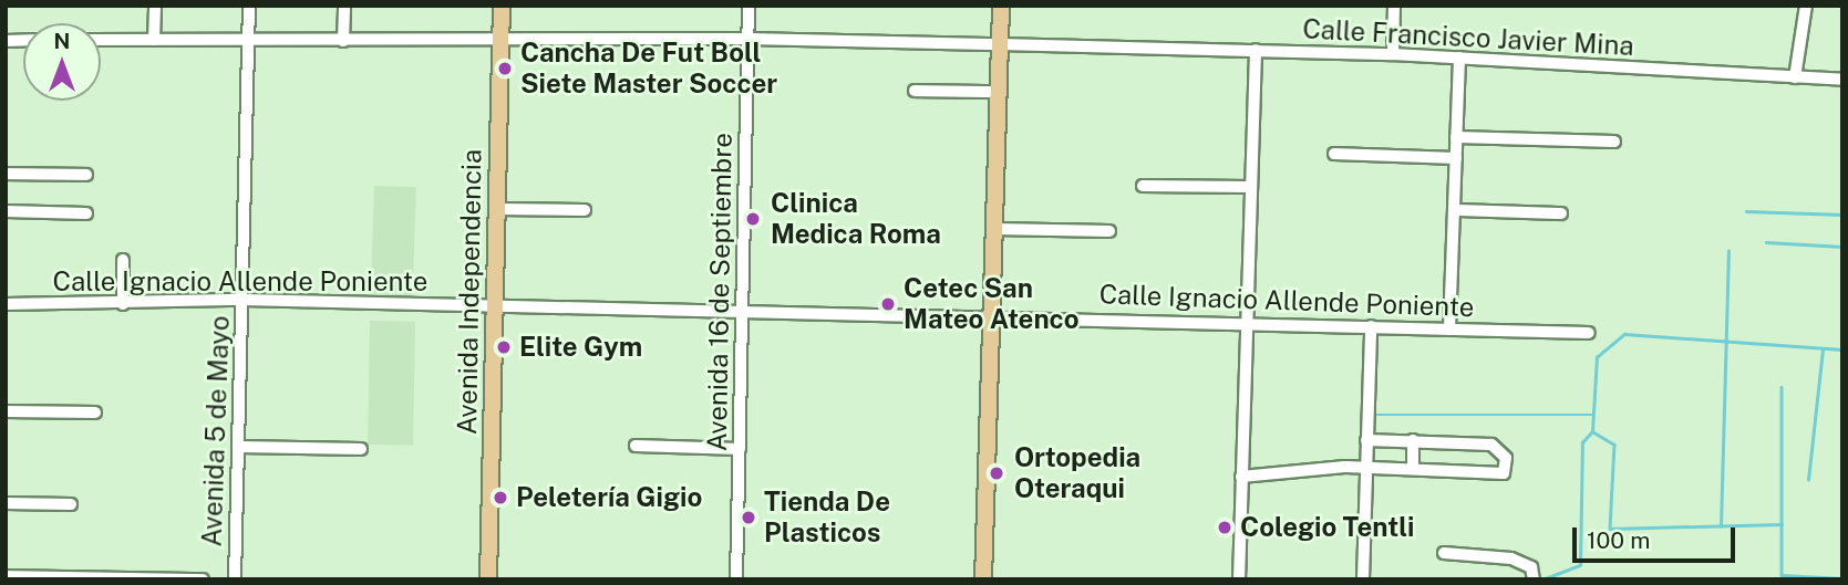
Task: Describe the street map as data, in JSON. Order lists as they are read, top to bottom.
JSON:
{
  "streets": {
    "main road": ["Avenida Independencia"],
    "street": [
      "Calle Francisco Javier Mina",
      "Calle Ignacio Allende Poniente",
      "Avenida 16 de Septiembre",
      "Avenida 5 de Mayo"
    ]
  },
  "crossings": [
    ["Calle Francisco Javier Mina", "Avenida Independencia"],
    ["Calle Francisco Javier Mina", "Avenida 16 de Septiembre"],
    ["Calle Francisco Javier Mina", "Avenida 5 de Mayo"],
    ["Calle Ignacio Allende Poniente", "Avenida Independencia"],
    ["Calle Ignacio Allende Poniente", "Avenida 16 de Septiembre"],
    ["Calle Ignacio Allende Poniente", "Avenida 5 de Mayo"]
  ],
  "places": [
    "Cancha De Fut Boll Siete Master Soccer",
    "Clinica Medica Roma",
    "Cetec San Mateo Atenco",
    "Elite Gym",
    "Ortopedia Oteraqui",
    "Peletería Gigio",
    "Tienda De Plasticos",
    "Colegio Tentli"
  ],
  "scale_bar": "100 m",
  "north": "top"
}
